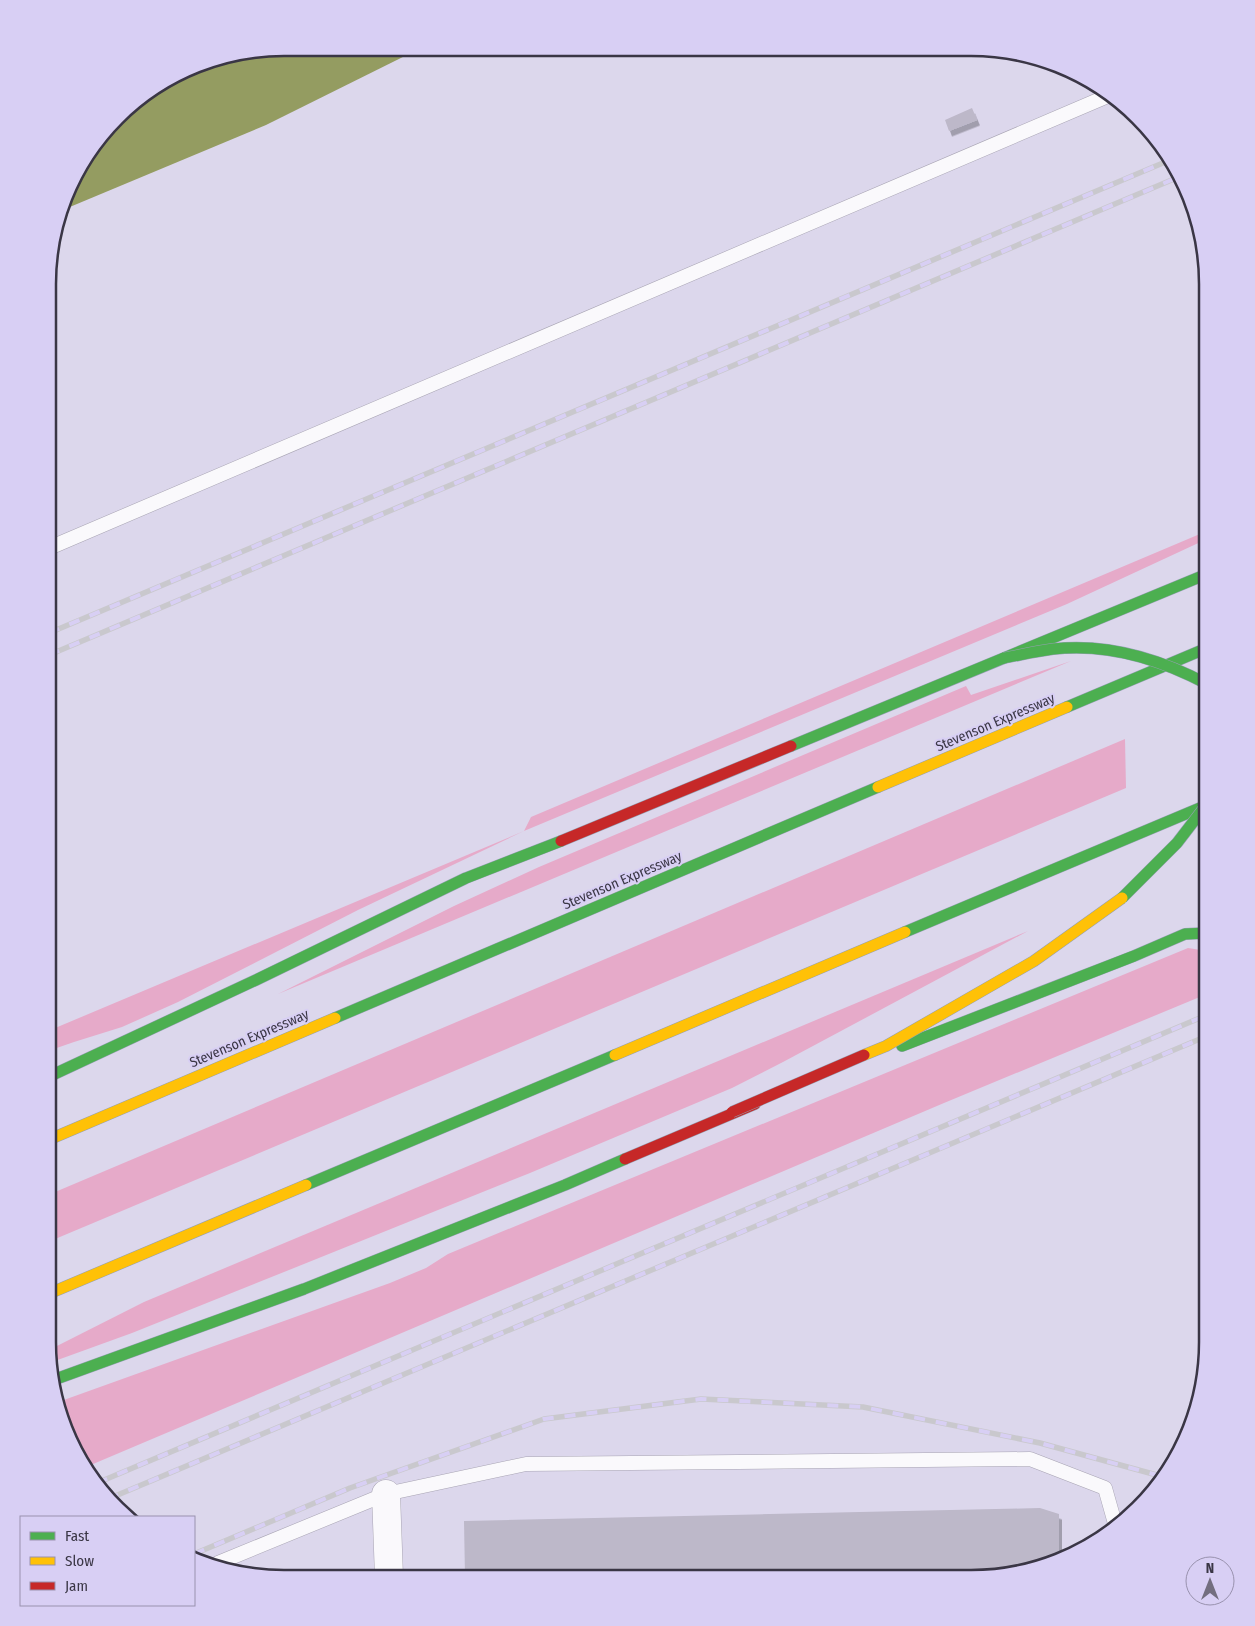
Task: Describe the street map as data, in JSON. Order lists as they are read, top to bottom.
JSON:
{
  "streets": {
    "highway": ["Stevenson Expressway"]
  },
  "legend": ["Fast", "Slow", "Jam"],
  "north": "top"
}
